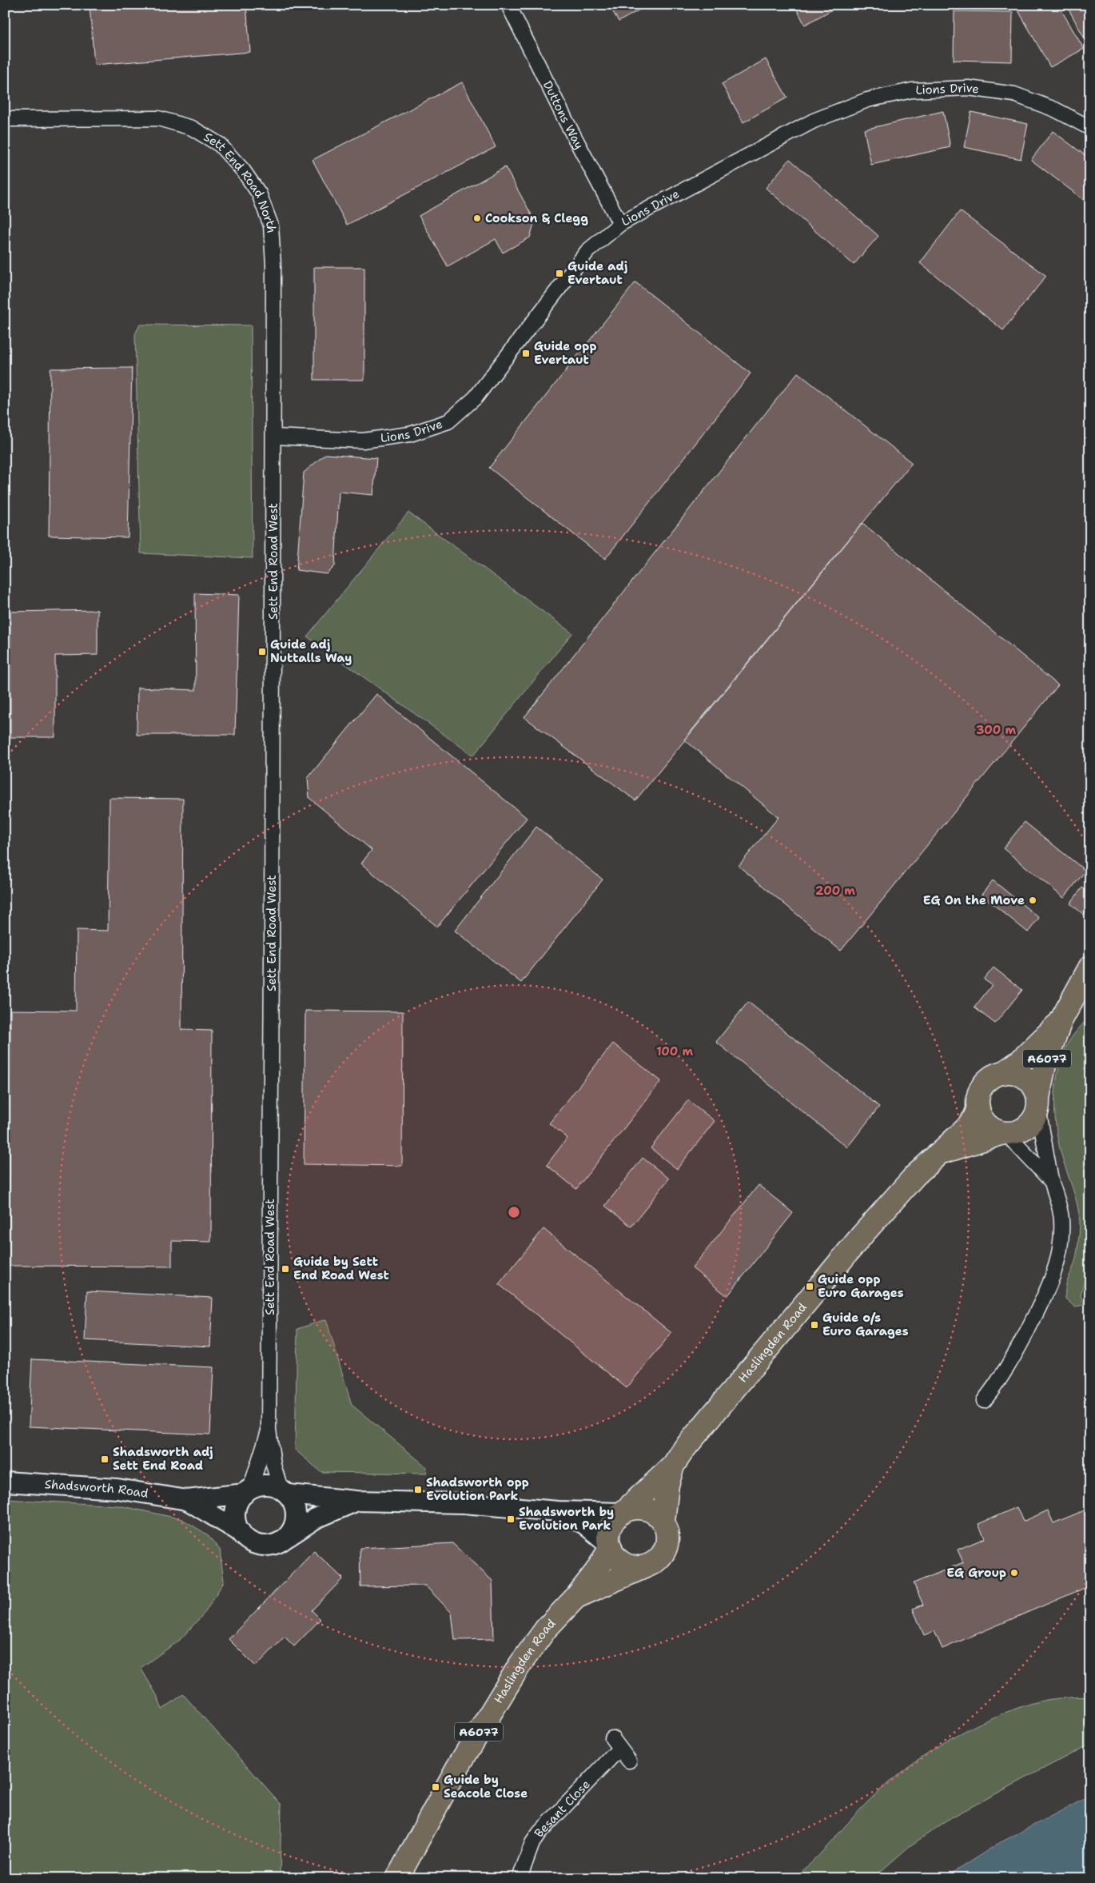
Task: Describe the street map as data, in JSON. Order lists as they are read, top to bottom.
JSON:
{
  "streets": {
    "highway": ["A6077", "Haslingden Road"],
    "main road": ["Shadsworth Road"],
    "street": [
      "Lions Drive",
      "Duttons Way",
      "Sett End Road North",
      "Sett End Road West",
      "Besant Close"
    ]
  },
  "crossings": [
    ["Lions Drive", "Duttons Way"],
    ["Lions Drive", "Sett End Road North"],
    ["Lions Drive", "Sett End Road West"],
    ["Sett End Road North", "Sett End Road West"],
    ["Sett End Road West", "Shadsworth Road"],
    ["A6077", "Haslingden Road"],
    ["A6077", "Shadsworth Road"],
    ["Haslingden Road", "Shadsworth Road"]
  ],
  "places": {
    "other": ["Cookson & Clegg", "EG On the Move", "EG Group"],
    "transit": [
      "Guide adj Evertaut",
      "Guide opp Evertaut",
      "Guide adj Nuttalls Way",
      "Guide by Sett End Road West",
      "Guide opp Euro Garages",
      "Guide o/s Euro Garages",
      "Shadsworth adj Sett End Road",
      "Shadsworth opp Evolution Park",
      "Shadsworth by Evolution Park",
      "Guide by Seacole Close"
    ]
  },
  "rings": ["300 m", "200 m", "100 m"]
}
